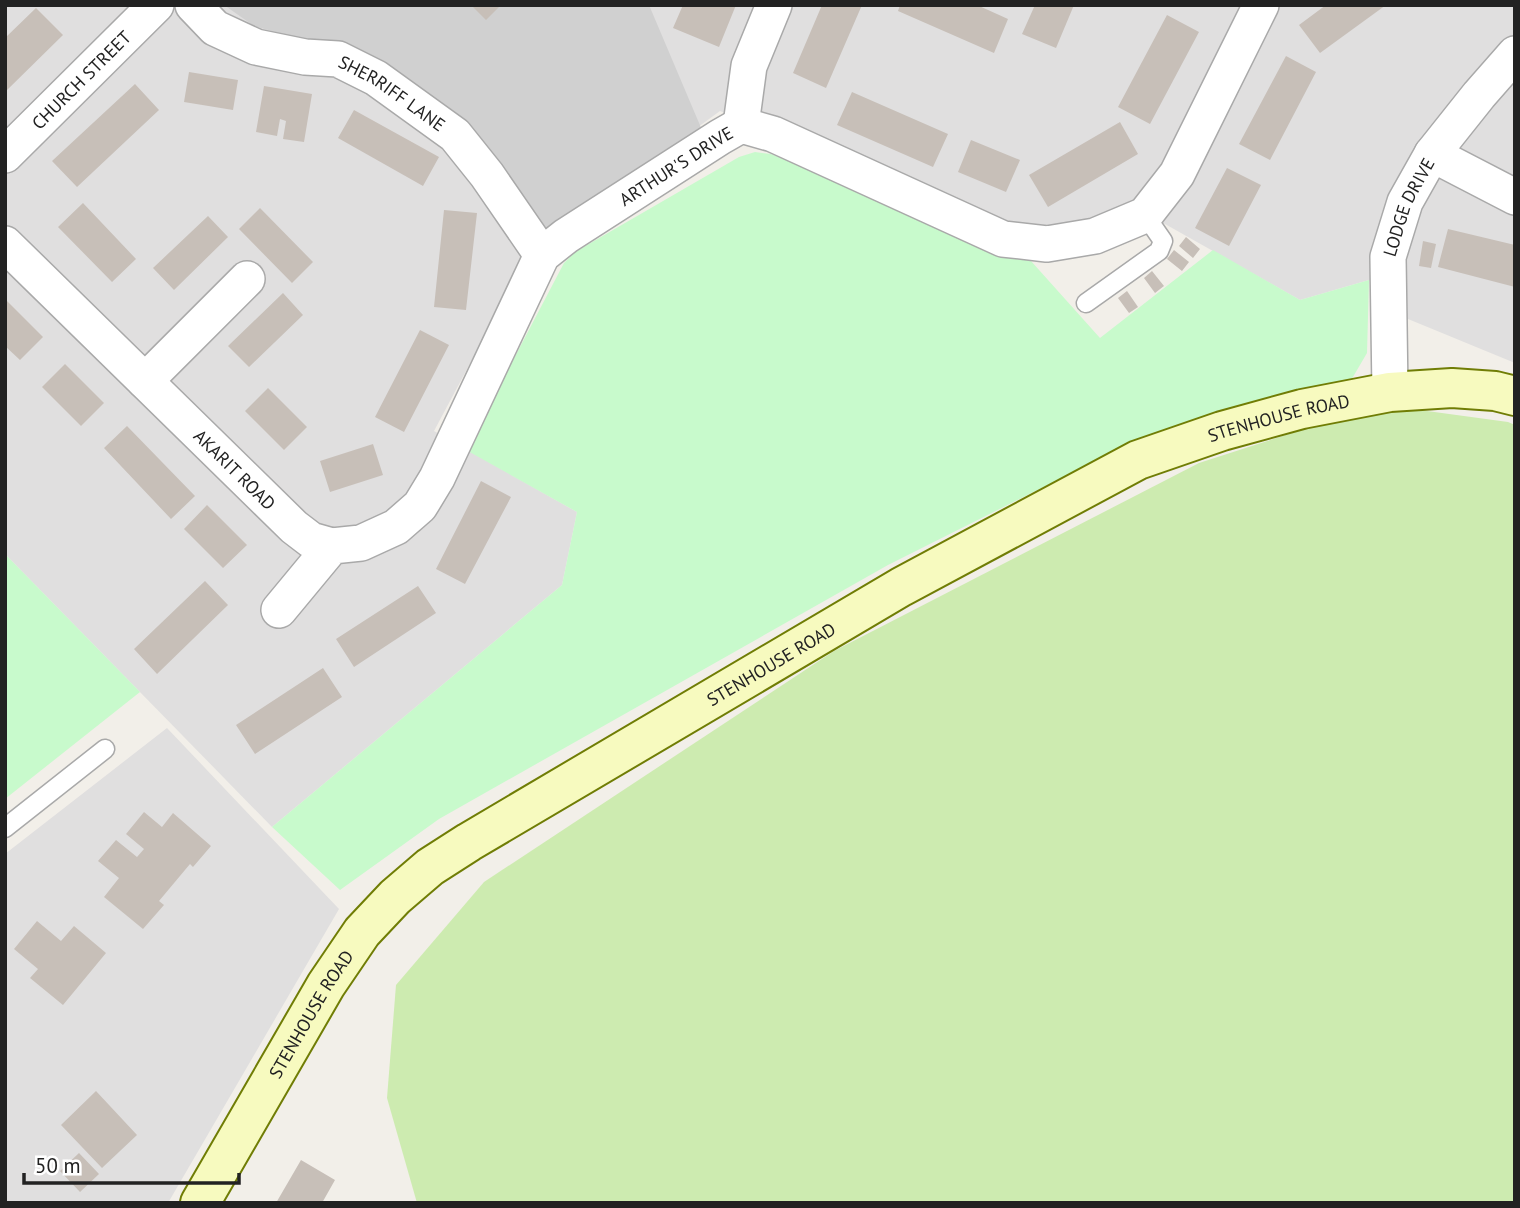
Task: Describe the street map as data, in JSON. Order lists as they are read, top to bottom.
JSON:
{
  "streets": {
    "street": [
      "CHURCH STREET",
      "SHERRIFF LANE",
      "ARTHUR'S DRIVE",
      "LODGE DRIVE",
      "STENHOUSE ROAD",
      "AKARIT ROAD"
    ]
  },
  "crossings": [
    ["SHERRIFF LANE", "ARTHUR'S DRIVE"],
    ["ARTHUR'S DRIVE", "AKARIT ROAD"],
    ["LODGE DRIVE", "STENHOUSE ROAD"]
  ],
  "scale_bar": "50 m"
}
